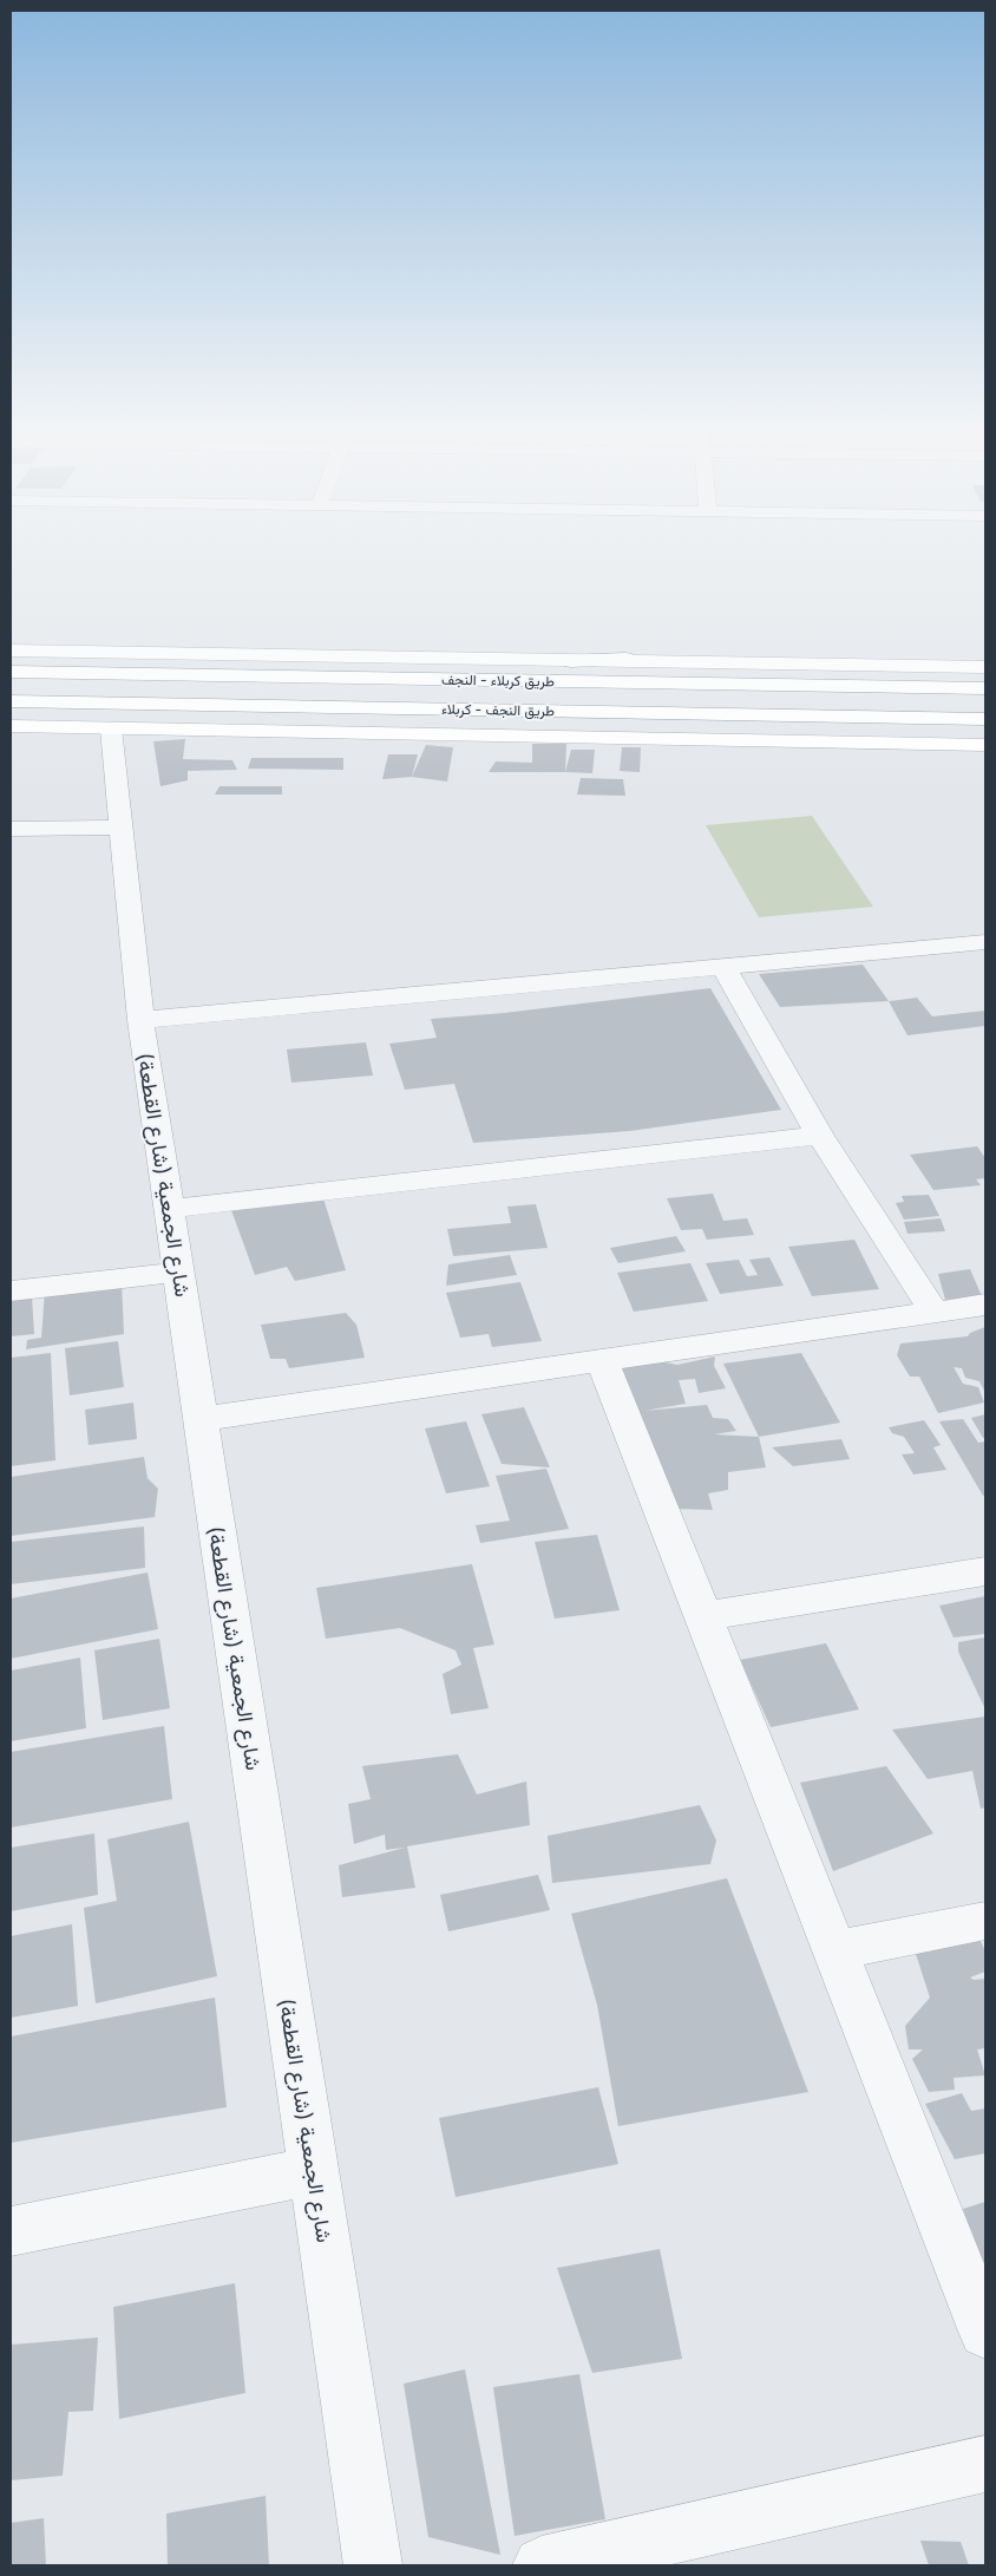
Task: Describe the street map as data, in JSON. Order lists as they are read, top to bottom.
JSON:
{
  "streets": {
    "main road": ["طريق کربلاء - النجف", "طريق النجف - کربلاء"],
    "street": ["شارع الجمعية (شارع القطعة)"]
  }
}
